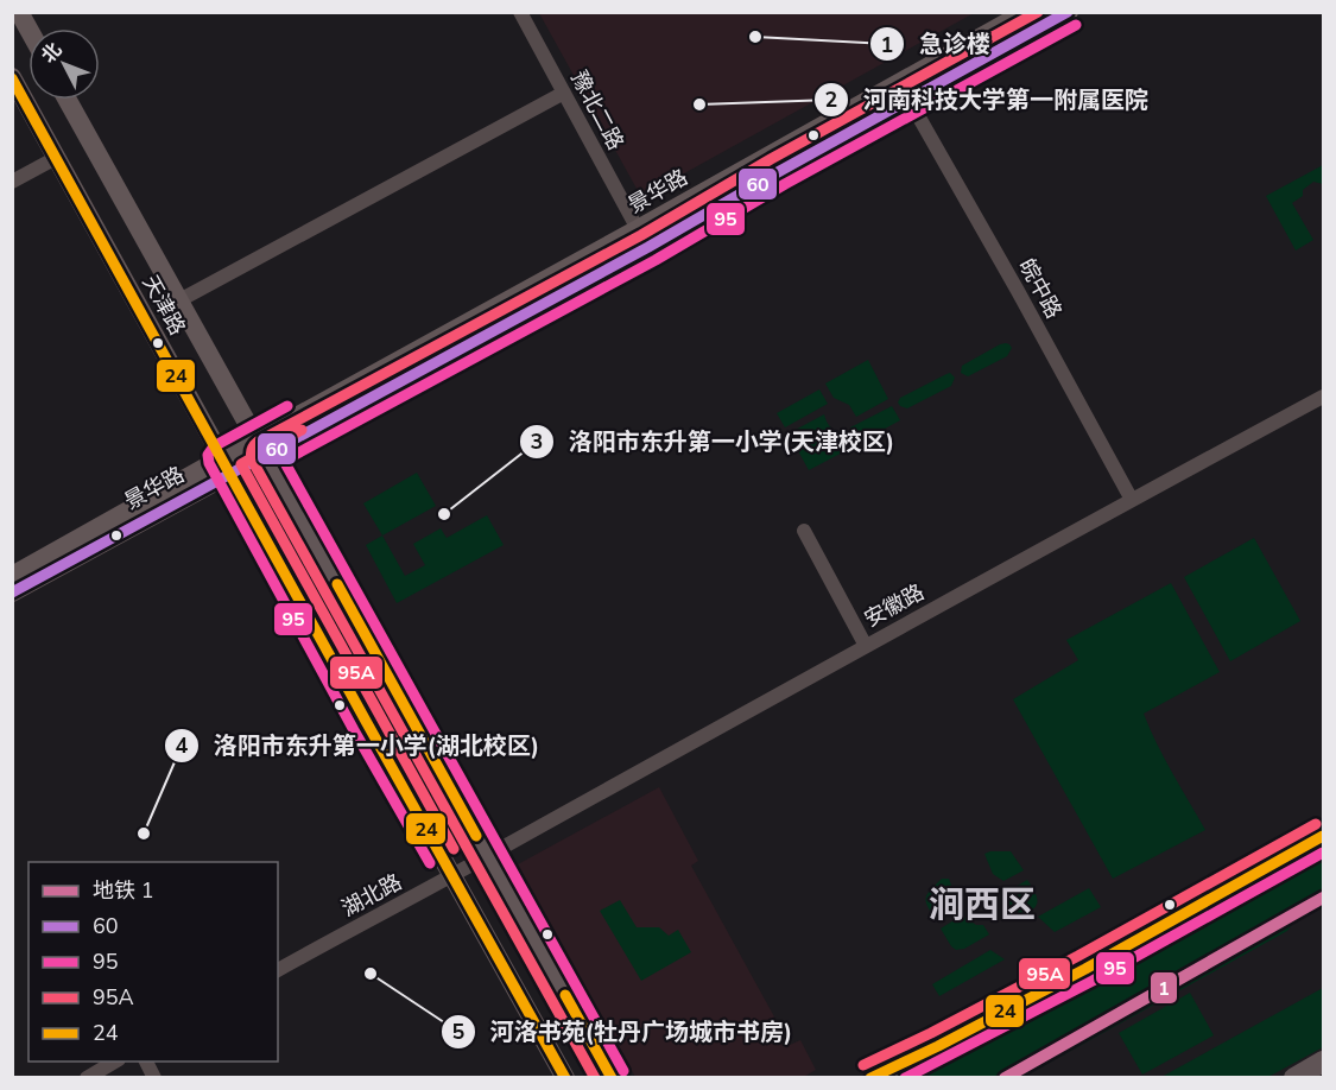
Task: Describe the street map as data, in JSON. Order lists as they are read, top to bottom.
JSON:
{
  "streets": {
    "main road": ["景华路", "天津路"],
    "street": [
      "豫北二路",
      "皖中路",
      "安徽路",
      "湖北路"
    ]
  },
  "crossings": [
    ["豫北二路", "景华路"],
    ["景华路", "皖中路"],
    ["景华路", "天津路"],
    ["皖中路", "安徽路"],
    ["天津路", "安徽路"],
    ["天津路", "湖北路"],
    ["安徽路", "湖北路"]
  ],
  "districts": ["涧西区"],
  "places": [
    "急诊楼",
    "河南科技大学第一附属医院",
    "洛阳市东升第一小学(天津校区)",
    "洛阳市东升第一小学(湖北校区)",
    "河洛书苑(牡丹广场城市书房)"
  ],
  "lines": [
    "transit line 60",
    "transit line 95A",
    "transit line 95",
    "transit line 24",
    "metro line 1"
  ],
  "legend": [
    "地铁 1",
    "60",
    "95",
    "95A",
    "24"
  ],
  "north": "top left"
}
